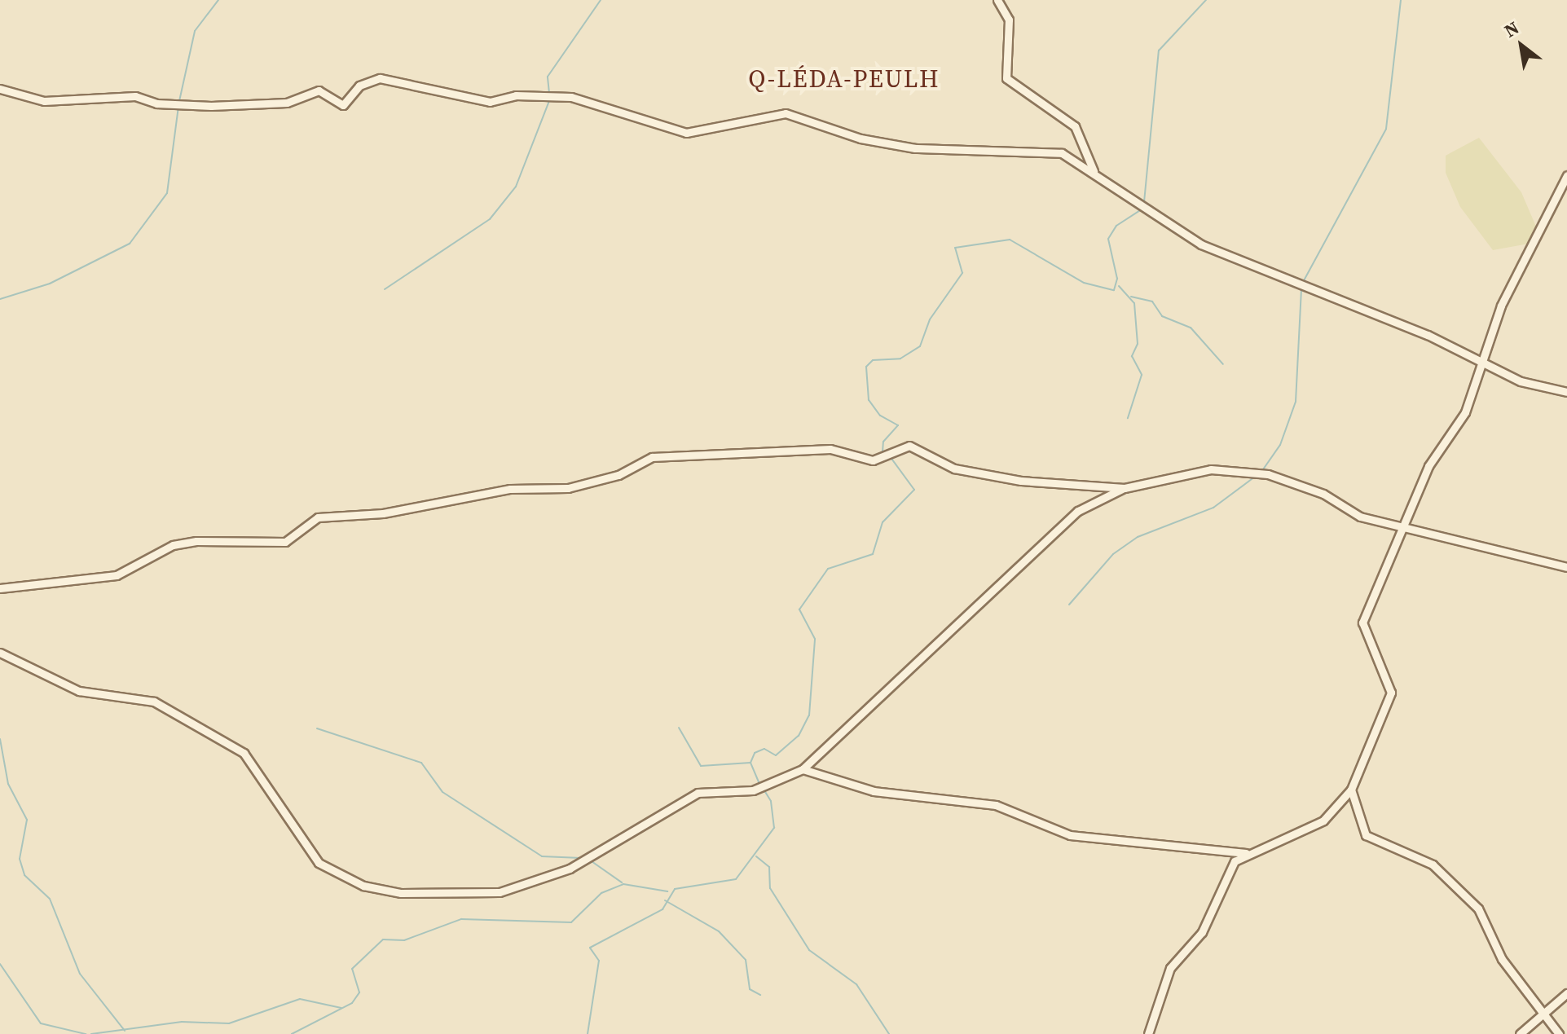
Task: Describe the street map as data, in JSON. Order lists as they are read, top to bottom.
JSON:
{
  "districts": ["Q-LÉDA-PEULH"],
  "north": "top left"
}
